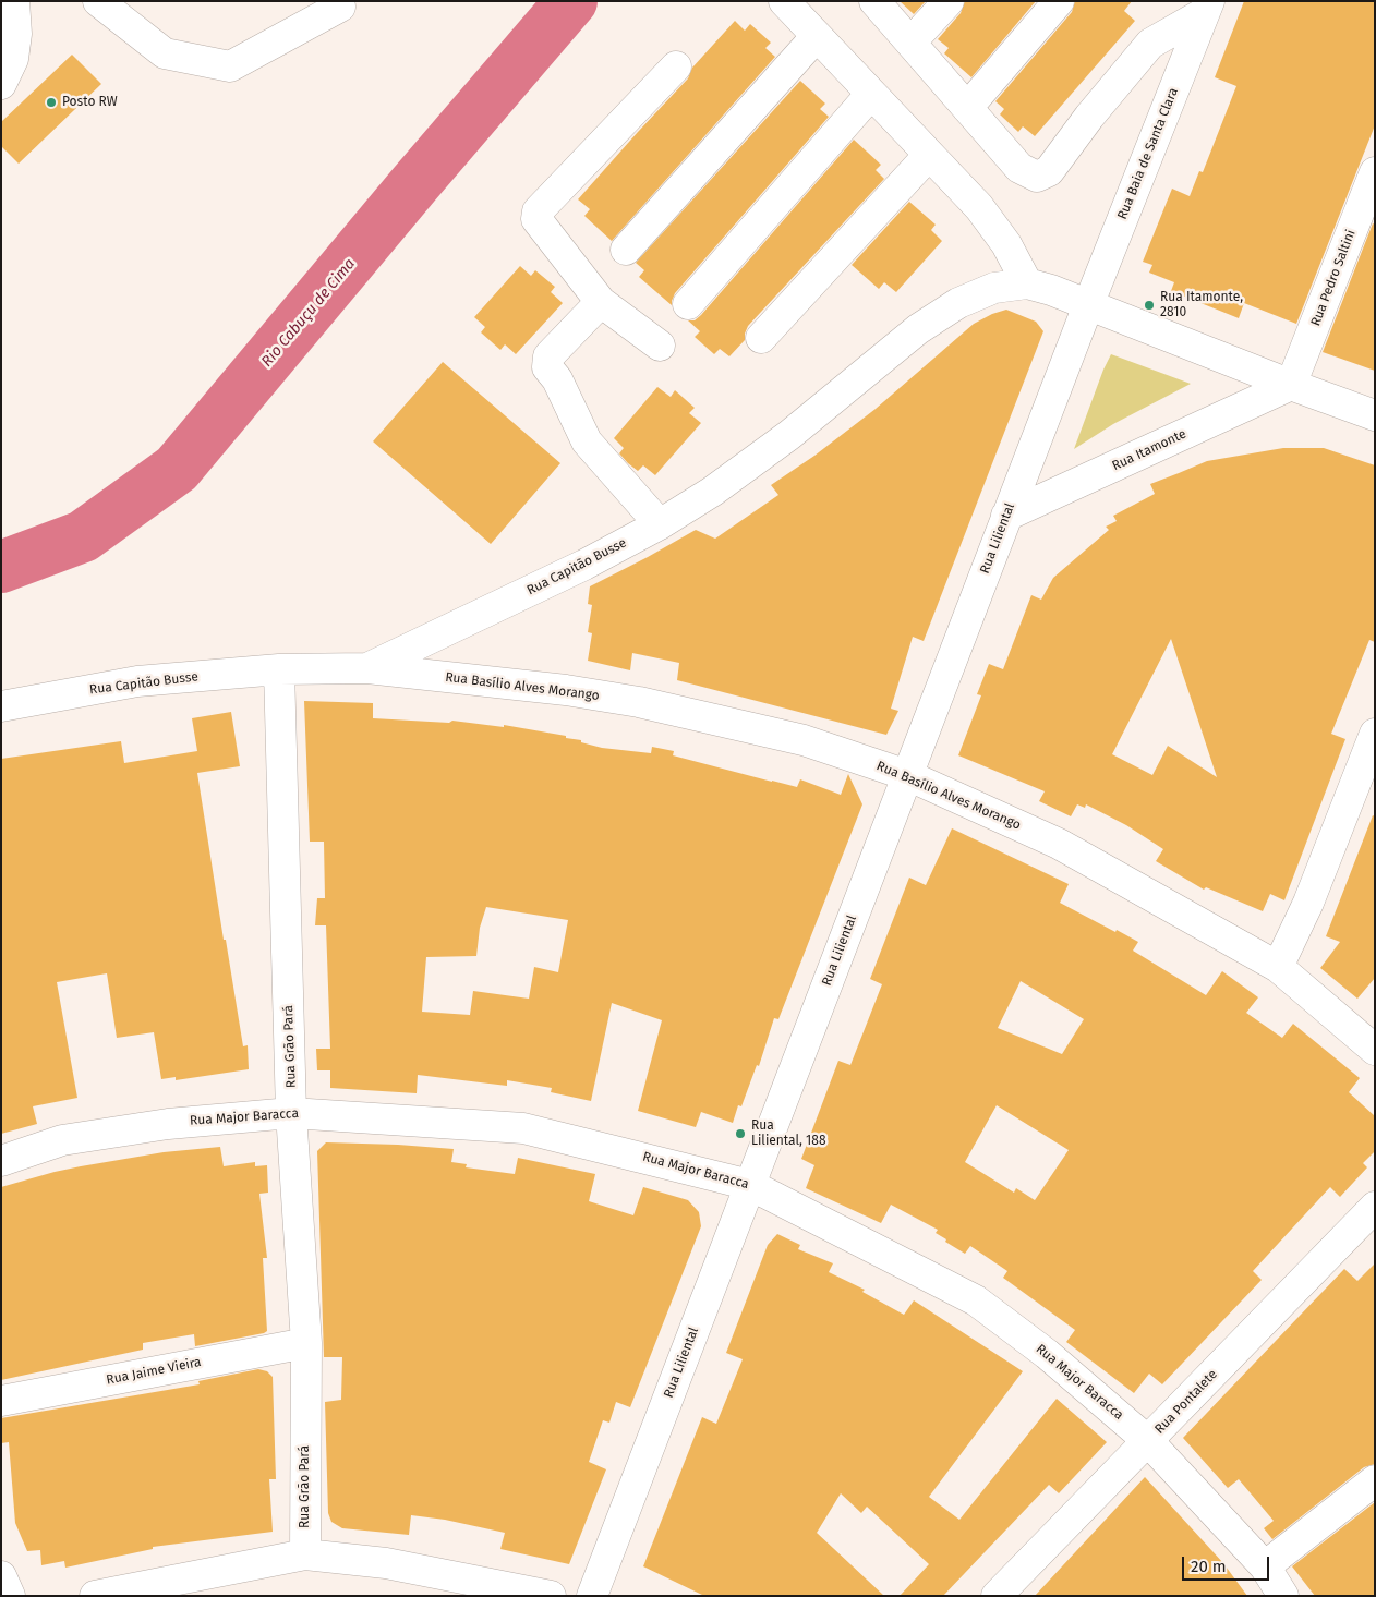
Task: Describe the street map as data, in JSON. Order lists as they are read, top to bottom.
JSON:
{
  "streets": {
    "street": [
      "Rua Baia de Santa Clara",
      "Rua Pedro Saltini",
      "Rua Itamonte",
      "Rua Liliental",
      "Rua Capitão Busse",
      "Rua Basílio Alves Morango",
      "Rua Grão Pará",
      "Rua Major Baracca",
      "Rua Jaime Vieira",
      "Rua Pontalete"
    ]
  },
  "crossings": [
    ["Rua Baia de Santa Clara", "Rua Liliental"],
    ["Rua Baia de Santa Clara", "Rua Capitão Busse"],
    ["Rua Pedro Saltini", "Rua Itamonte"],
    ["Rua Itamonte", "Rua Liliental"],
    ["Rua Liliental", "Rua Capitão Busse"],
    ["Rua Liliental", "Rua Basílio Alves Morango"],
    ["Rua Liliental", "Rua Major Baracca"],
    ["Rua Capitão Busse", "Rua Basílio Alves Morango"],
    ["Rua Capitão Busse", "Rua Grão Pará"],
    ["Rua Grão Pará", "Rua Major Baracca"],
    ["Rua Grão Pará", "Rua Jaime Vieira"],
    ["Rua Major Baracca", "Rua Pontalete"]
  ],
  "water": ["Rio Cabuçu de Cima"],
  "places": ["Posto RW", "Rua Itamonte, 2810", "Rua Liliental, 188"],
  "scale_bar": "20 m"
}
